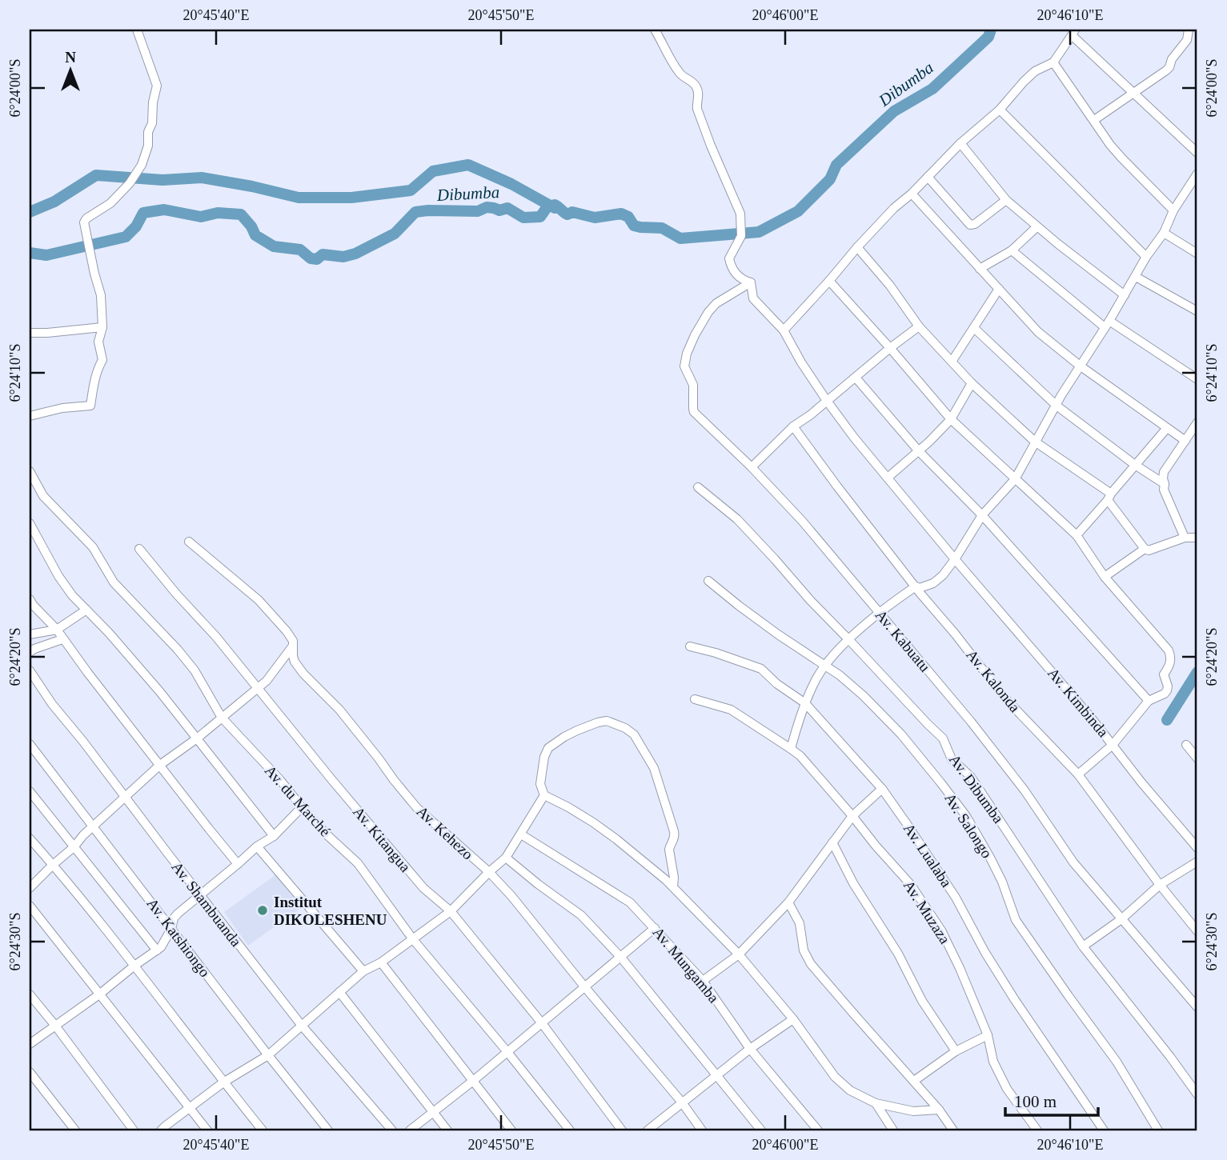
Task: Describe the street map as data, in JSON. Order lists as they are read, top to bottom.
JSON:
{
  "streets": {
    "street": [
      "Av. Kabuatu",
      "Av. Kalonda",
      "Av. Kimbinda",
      "Av. Dibumba",
      "Av. du Marché",
      "Av. Salongo",
      "Av. Kehezo",
      "Av. Kitangua",
      "Av. Lualaba",
      "Av. Shambuanda",
      "Av. Muzaza",
      "Av. Katshiongo",
      "Av. Mungamba"
    ]
  },
  "crossings": [
    ["Av. Kabuatu", "Av. Kimbinda"]
  ],
  "water": ["Dibumba"],
  "places": ["Institut DIKOLESHENU"],
  "scale_bar": "100 m",
  "north": "top",
  "coordinates": [
    "20°45'40\"E",
    "20°45'50\"E",
    "20°46'00\"E",
    "20°46'10\"E",
    "6°24'00\"S",
    "6°24'10\"S",
    "6°24'20\"S",
    "6°24'30\"S"
  ]
}
